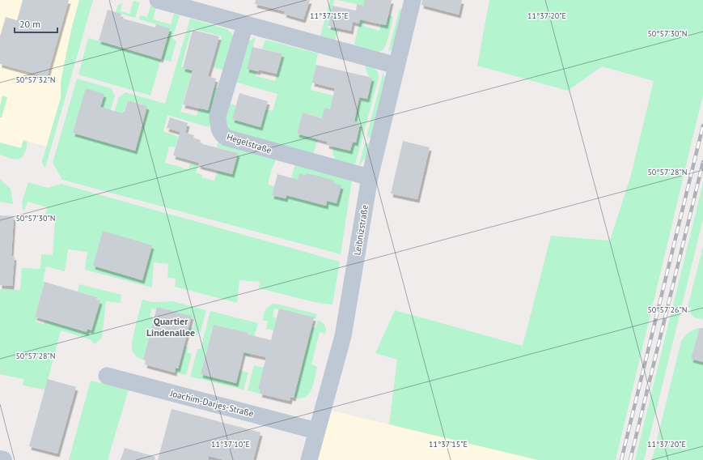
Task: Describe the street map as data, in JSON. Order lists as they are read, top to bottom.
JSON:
{
  "streets": {
    "street": ["Hegelstraße", "Leibnizstraße", "Joachim-Darjes-Straße"]
  },
  "crossings": [
    ["Hegelstraße", "Leibnizstraße"],
    ["Leibnizstraße", "Joachim-Darjes-Straße"]
  ],
  "districts": ["Quartier Lindenallee"],
  "scale_bar": "20 m",
  "coordinates": [
    "11°37'15\"E",
    "11°37'20\"E",
    "50°57'30\"N",
    "50°57'32\"N",
    "50°57'28\"N",
    "50°57'26\"N",
    "11°37'10\"E"
  ]
}
